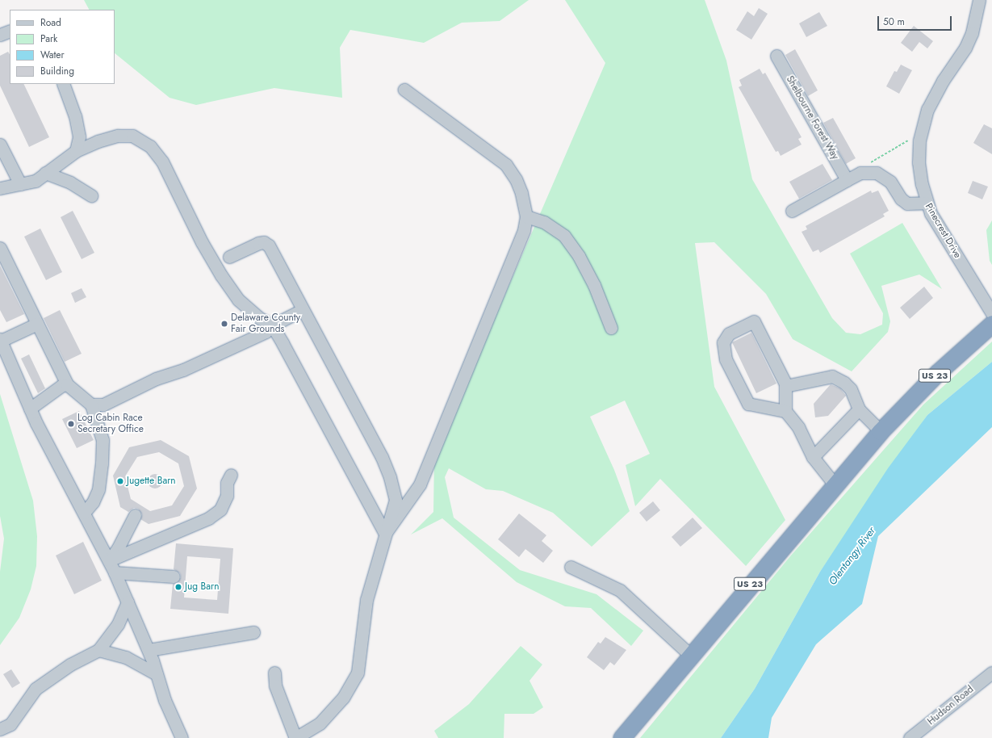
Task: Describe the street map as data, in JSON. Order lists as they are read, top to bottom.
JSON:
{
  "streets": {
    "highway": ["US 23"],
    "street": ["Shelbourne Forest Way", "Pinecrest Drive", "Hudson Road"]
  },
  "water": ["Olentangy River"],
  "places": [
    "Delaware County Fair Grounds",
    "Log Cabin Race Secretary Office",
    "Jugette Barn",
    "Jug Barn"
  ],
  "legend": [
    "Road",
    "Park",
    "Water",
    "Building"
  ],
  "scale_bar": "50 m"
}
